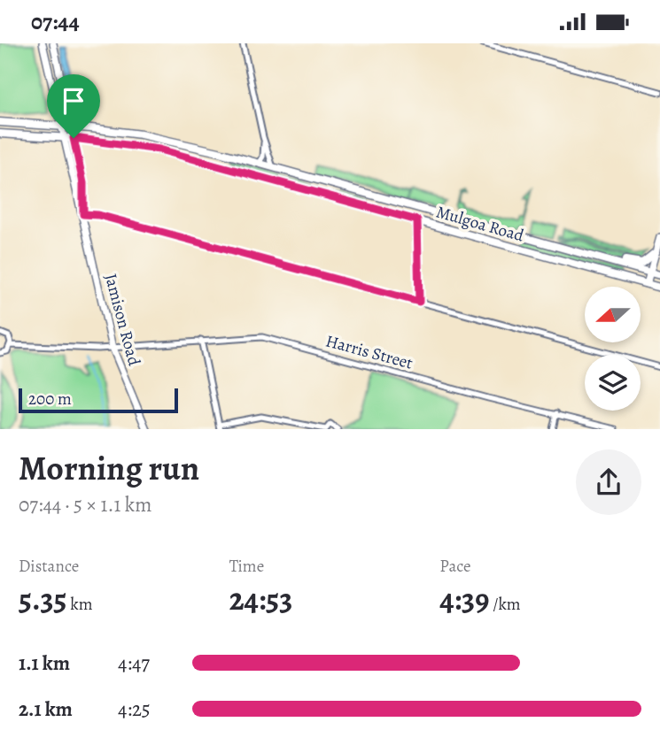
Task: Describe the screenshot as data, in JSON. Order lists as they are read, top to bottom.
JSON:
{
  "streets": {
    "main road": ["Mulgoa Road"],
    "street": ["Jamison Road", "Harris Street"]
  },
  "crossings": [
    ["Mulgoa Road", "Jamison Road"],
    ["Jamison Road", "Harris Street"]
  ],
  "scale_bar": "200 m",
  "north": "left",
  "page": {
    "status": "07:44",
    "scale": "200 m",
    "heading": ["Morning run", "07:44 · 5 × 1.1 km"],
    "stats": [
      ["Distance", "5.35 km"],
      ["Time", "24:53"],
      ["Pace", "4:39 /km"]
    ],
    "list": [
      {
        "name": "1.1 km",
        "note": "4:47"
      },
      {
        "name": "2.1 km",
        "note": "4:25"
      }
    ]
  }
}
